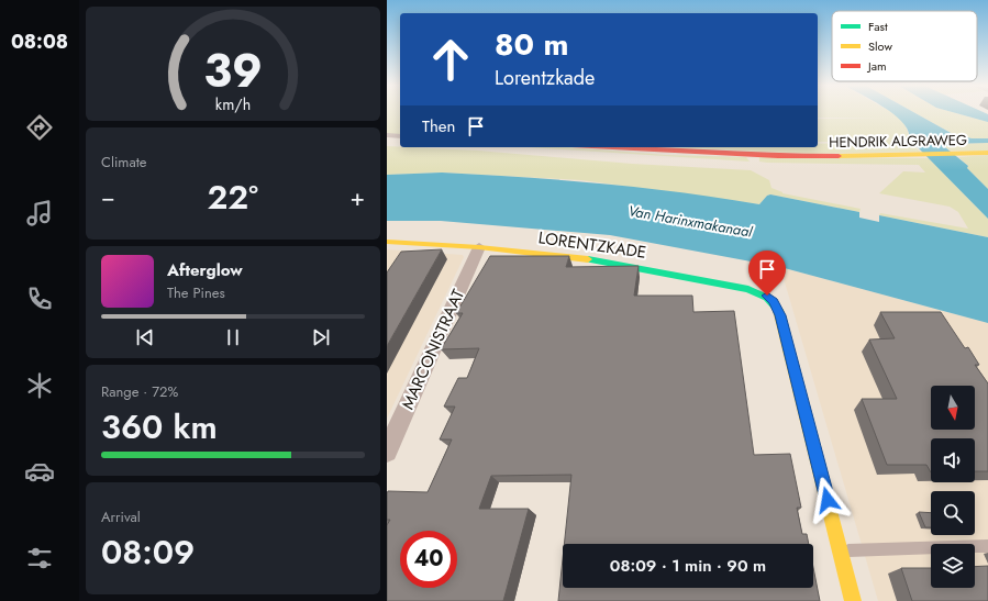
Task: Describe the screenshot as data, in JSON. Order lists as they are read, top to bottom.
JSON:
{
  "streets": {
    "street": ["HENDRIK ALGRAWEG", "LORENTZKADE", "MARCONISTRAAT"]
  },
  "crossings": [
    ["LORENTZKADE", "MARCONISTRAAT"]
  ],
  "water": ["Van Harinxmakanaal"],
  "legend": ["Fast", "Slow", "Jam"],
  "north": "bottom",
  "page": {
    "tabs": "08:08",
    "turn": ["80 m", "Lorentzkade"],
    "then": "Then",
    "tile": [
      "Climate",
      ["Range · 72%", "360 km"],
      ["Arrival", "08:09"]
    ],
    "heat": ["−", "22°", "+"],
    "song": ["Afterglow", "The Pines"],
    "limit": "40",
    "trip": "08:09 · 1 min · 90 m",
    "gauge": ["39", "km/h"]
  }
}
